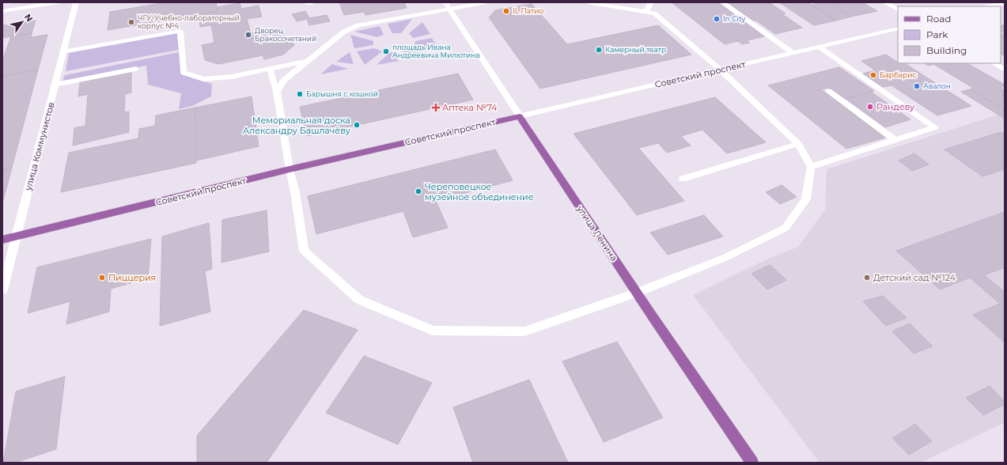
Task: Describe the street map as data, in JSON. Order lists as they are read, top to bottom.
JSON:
{
  "streets": {
    "main road": ["Советский проспект", "улица Ленина"],
    "street": ["улица Коммунистов"]
  },
  "crossings": [
    ["Советский проспект", "улица Коммунистов"],
    ["Советский проспект", "улица Ленина"]
  ],
  "places": {
    "other": [
      "IL Патио",
      "In City",
      "ЧГУ. Учебно-лабораторный корпус №4",
      "Дворец Бракосочетаний",
      "Камерный театр",
      "площадь Ивана Андреевича Милютина",
      "Барбарис",
      "Авалон",
      "Барышня с кошкой",
      "Рандеву",
      "Мемориальная доска Александру Башлачёву",
      "Череповецкое музейное объединение",
      "Пиццерия",
      "Детский сад №124"
    ],
    "health": ["Аптека №74"]
  },
  "legend": ["Road", "Park", "Building"],
  "north": "top right"
}
